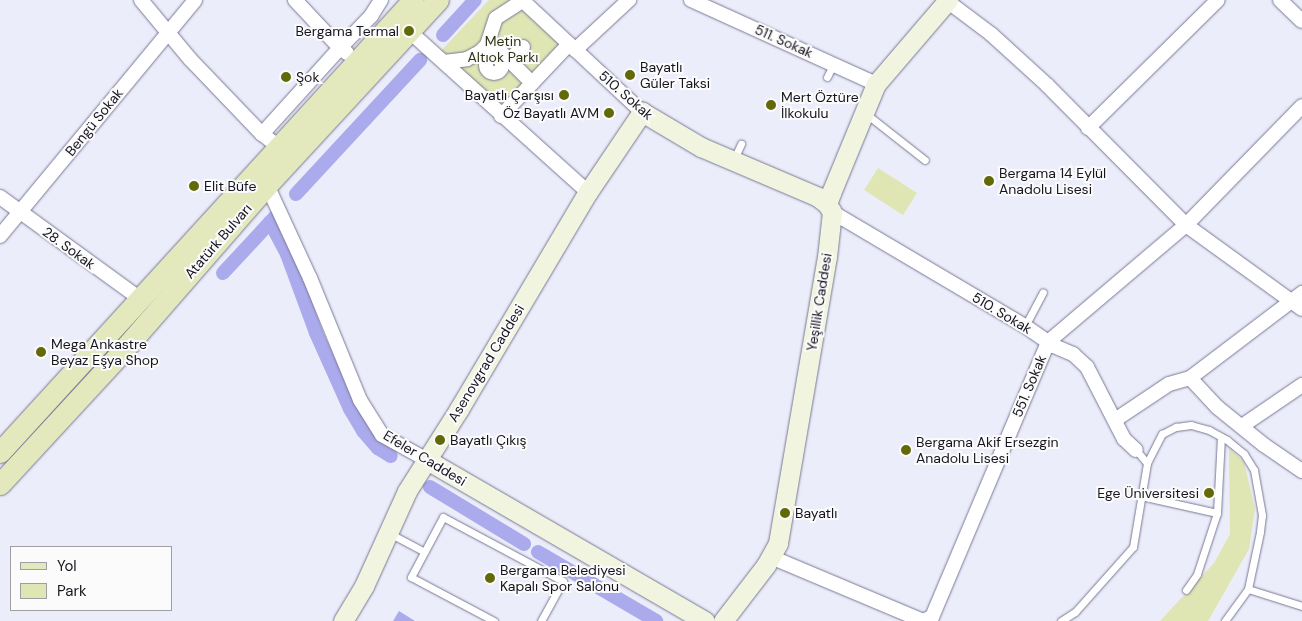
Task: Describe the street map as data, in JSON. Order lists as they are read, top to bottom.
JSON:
{
  "streets": {
    "main road": [
      "510. Sokak",
      "Atatürk Bulvarı",
      "Yeşillik Caddesi",
      "Asenovgrad Caddesi",
      "Efeler Caddesi"
    ],
    "street": [
      "511. Sokak",
      "Bengü Sokak",
      "28. Sokak",
      "551. Sokak"
    ]
  },
  "crossings": [
    ["511. Sokak", "Yeşillik Caddesi"],
    ["510. Sokak", "Yeşillik Caddesi"],
    ["510. Sokak", "Asenovgrad Caddesi"],
    ["510. Sokak", "551. Sokak"],
    ["Bengü Sokak", "28. Sokak"],
    ["Atatürk Bulvarı", "28. Sokak"],
    ["Atatürk Bulvarı", "Efeler Caddesi"],
    ["Yeşillik Caddesi", "551. Sokak"],
    ["Asenovgrad Caddesi", "Efeler Caddesi"]
  ],
  "parks": ["Metin Altıok Parkı"],
  "places": [
    "Bergama Termal",
    "Bayatlı Güler Taksi",
    "Şok",
    "Bayatlı Çarşısı",
    "Mert Öztüre İlkokulu",
    "Öz Bayatlı AVM",
    "Bergama 14 Eylül Anadolu Lisesi",
    "Elit Büfe",
    "Mega Ankastre Beyaz Eşya Shop",
    "Bayatlı Çıkış",
    "Bergama Akif Ersezgin Anadolu Lisesi",
    "Ege Üniversitesi",
    "Bayatlı",
    "Bergama Belediyesi Kapalı Spor Salonu"
  ],
  "legend": ["Yol", "Park"]
}
